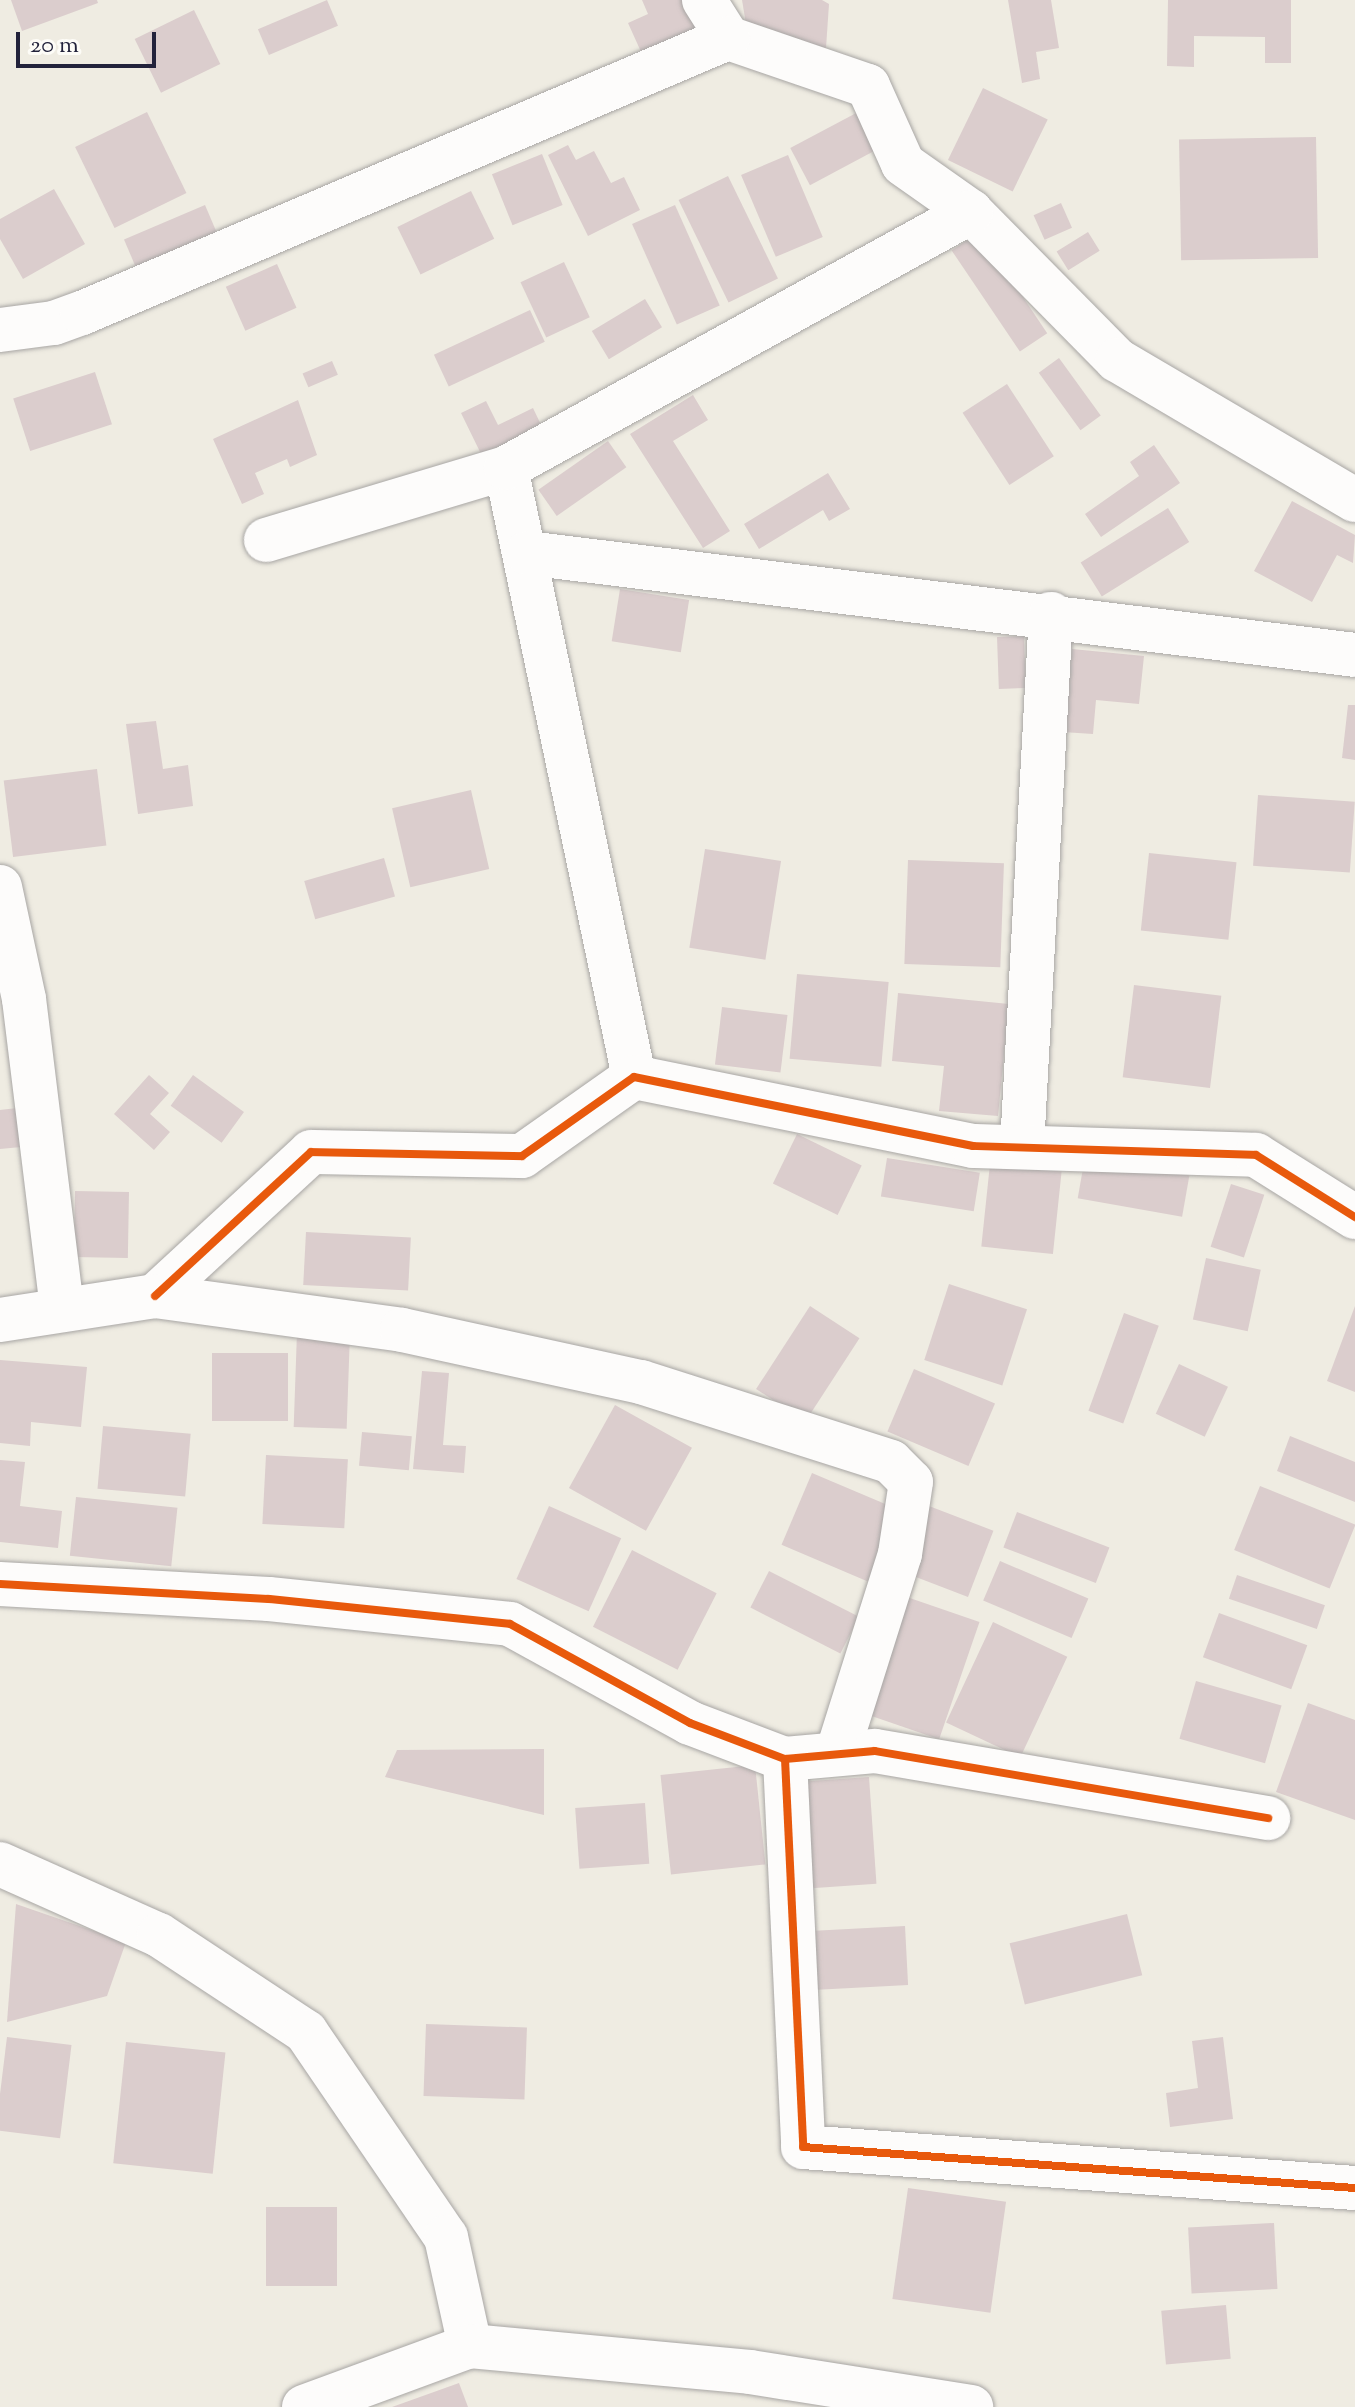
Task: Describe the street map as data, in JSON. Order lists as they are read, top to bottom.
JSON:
{
  "scale_bar": "20 m"
}
